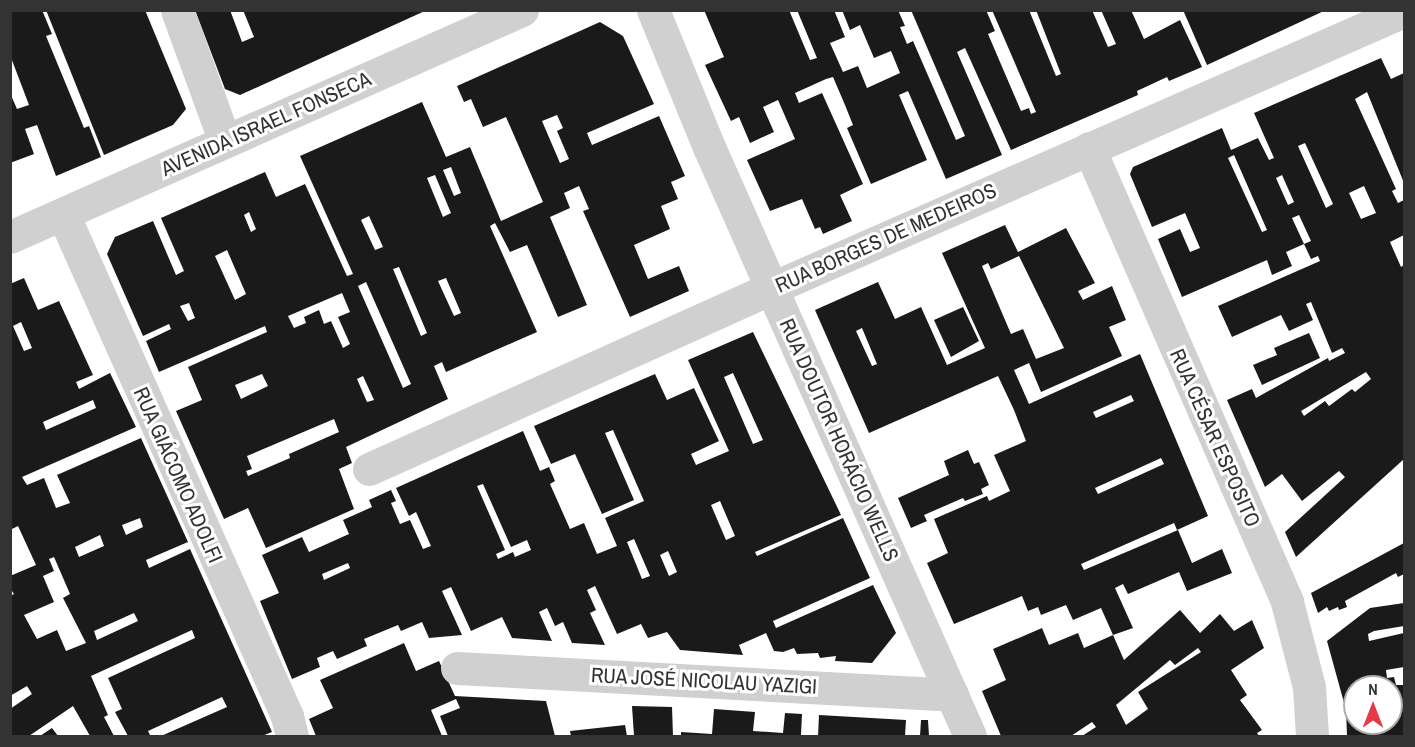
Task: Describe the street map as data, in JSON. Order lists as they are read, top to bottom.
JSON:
{
  "streets": {
    "street": [
      "AVENIDA ISRAEL FONSECA",
      "RUA BORGES DE MEDEIROS",
      "RUA CÉSAR ESPOSITO",
      "RUA DOUTOR HORÁCIO WELLS",
      "RUA GIÁCOMO ADOLFI",
      "RUA JOSÉ NICOLAU YAZIGI"
    ]
  },
  "crossings": [
    ["AVENIDA ISRAEL FONSECA", "RUA GIÁCOMO ADOLFI"],
    ["RUA BORGES DE MEDEIROS", "RUA CÉSAR ESPOSITO"],
    ["RUA BORGES DE MEDEIROS", "RUA DOUTOR HORÁCIO WELLS"],
    ["RUA DOUTOR HORÁCIO WELLS", "RUA JOSÉ NICOLAU YAZIGI"]
  ],
  "north": "top"
}
